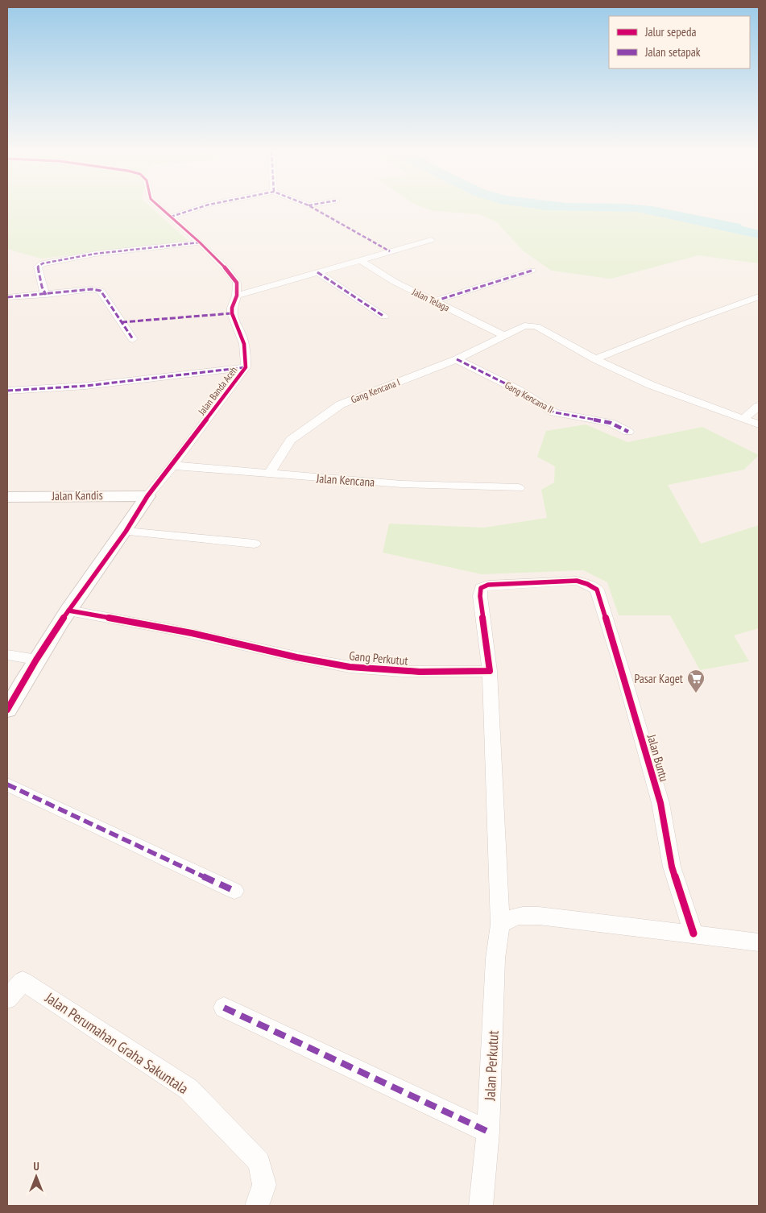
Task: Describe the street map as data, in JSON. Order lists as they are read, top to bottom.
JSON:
{
  "streets": {
    "street": [
      "Jalan Telaga",
      "Jalan Banda Aceh",
      "Gang Kencana I",
      "Gang Kencana II",
      "Jalan Kencana",
      "Jalan Kandis",
      "Gang Perkutut",
      "Jalan Buntu",
      "Jalan Perumahan Graha Sakuntala",
      "Jalan Perkutut"
    ]
  },
  "crossings": [
    ["Jalan Telaga", "Gang Kencana I"],
    ["Jalan Banda Aceh", "Jalan Kencana"],
    ["Jalan Banda Aceh", "Jalan Kandis"],
    ["Jalan Banda Aceh", "Gang Perkutut"],
    ["Gang Kencana I", "Gang Kencana II"],
    ["Gang Kencana I", "Jalan Kencana"],
    ["Gang Perkutut", "Jalan Buntu"],
    ["Gang Perkutut", "Jalan Perkutut"],
    ["Jalan Buntu", "Jalan Perkutut"]
  ],
  "places": {
    "supermarket": ["Pasar Kaget"]
  },
  "legend": ["Jalur sepeda", "Jalan setapak"],
  "north": "top"
}
